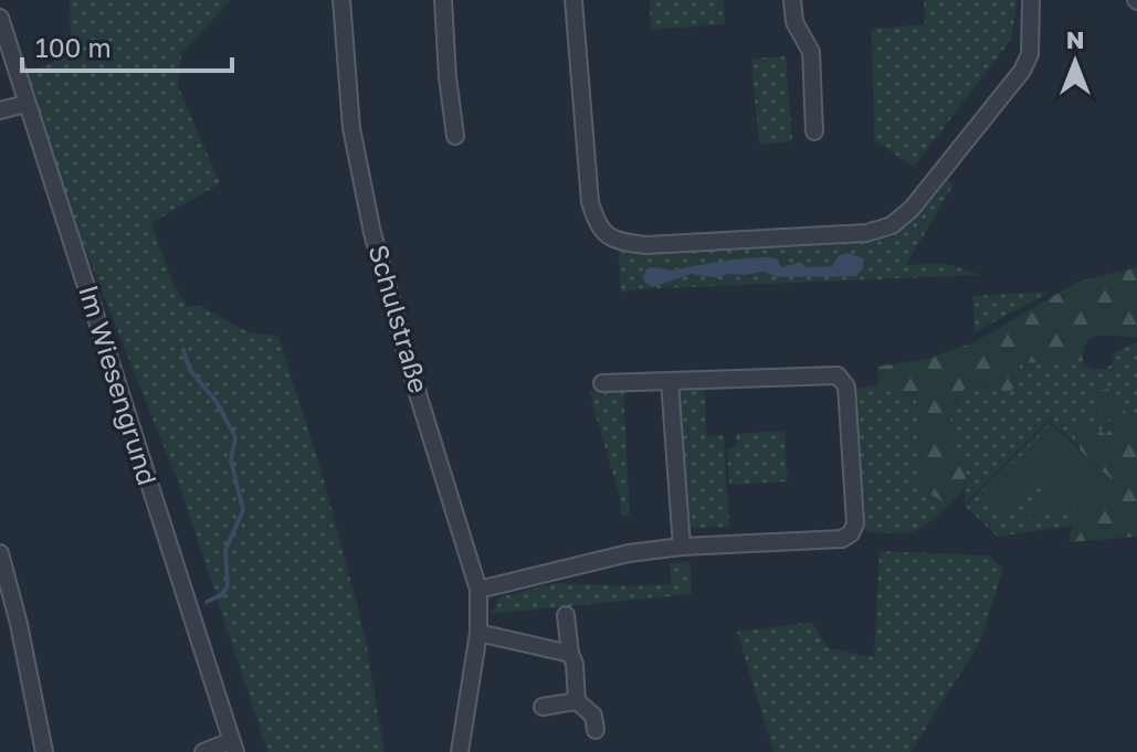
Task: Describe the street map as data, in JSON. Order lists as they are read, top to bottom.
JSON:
{
  "streets": {
    "street": ["Schulstraße", "Im Wiesengrund"]
  },
  "scale_bar": "100 m",
  "north": "top"
}
